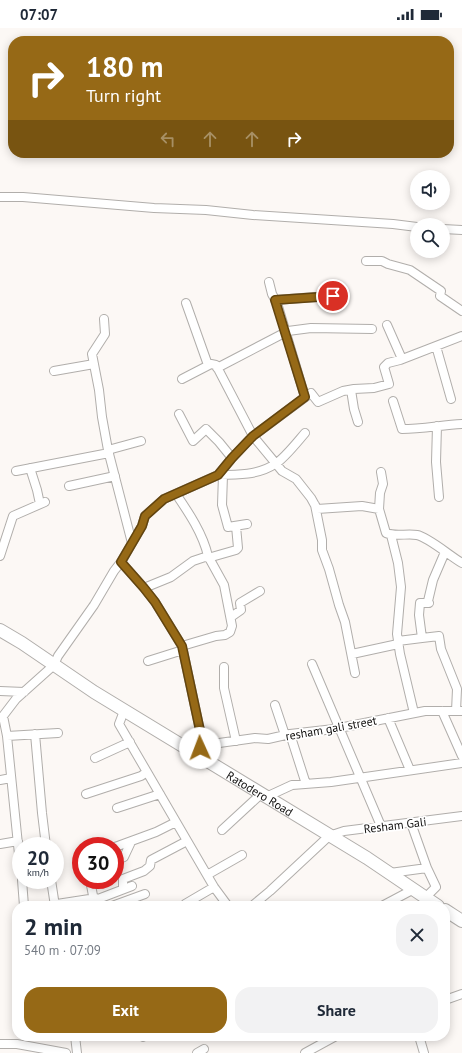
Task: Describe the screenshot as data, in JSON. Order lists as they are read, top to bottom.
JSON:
{
  "streets": {
    "main road": ["Ratodero Road"],
    "street": ["resham gali street", "Resham Gali"]
  },
  "crossings": [
    ["resham gali street", "Ratodero Road"],
    ["Ratodero Road", "Resham Gali"]
  ],
  "page": {
    "status": "07:07",
    "turn": ["180 m", "Turn right"],
    "speed": "20 km/h",
    "limit": "30",
    "heading": ["2 min", "540 m · 07:09"],
    "buttons": ["Exit", "Share"]
  }
}
